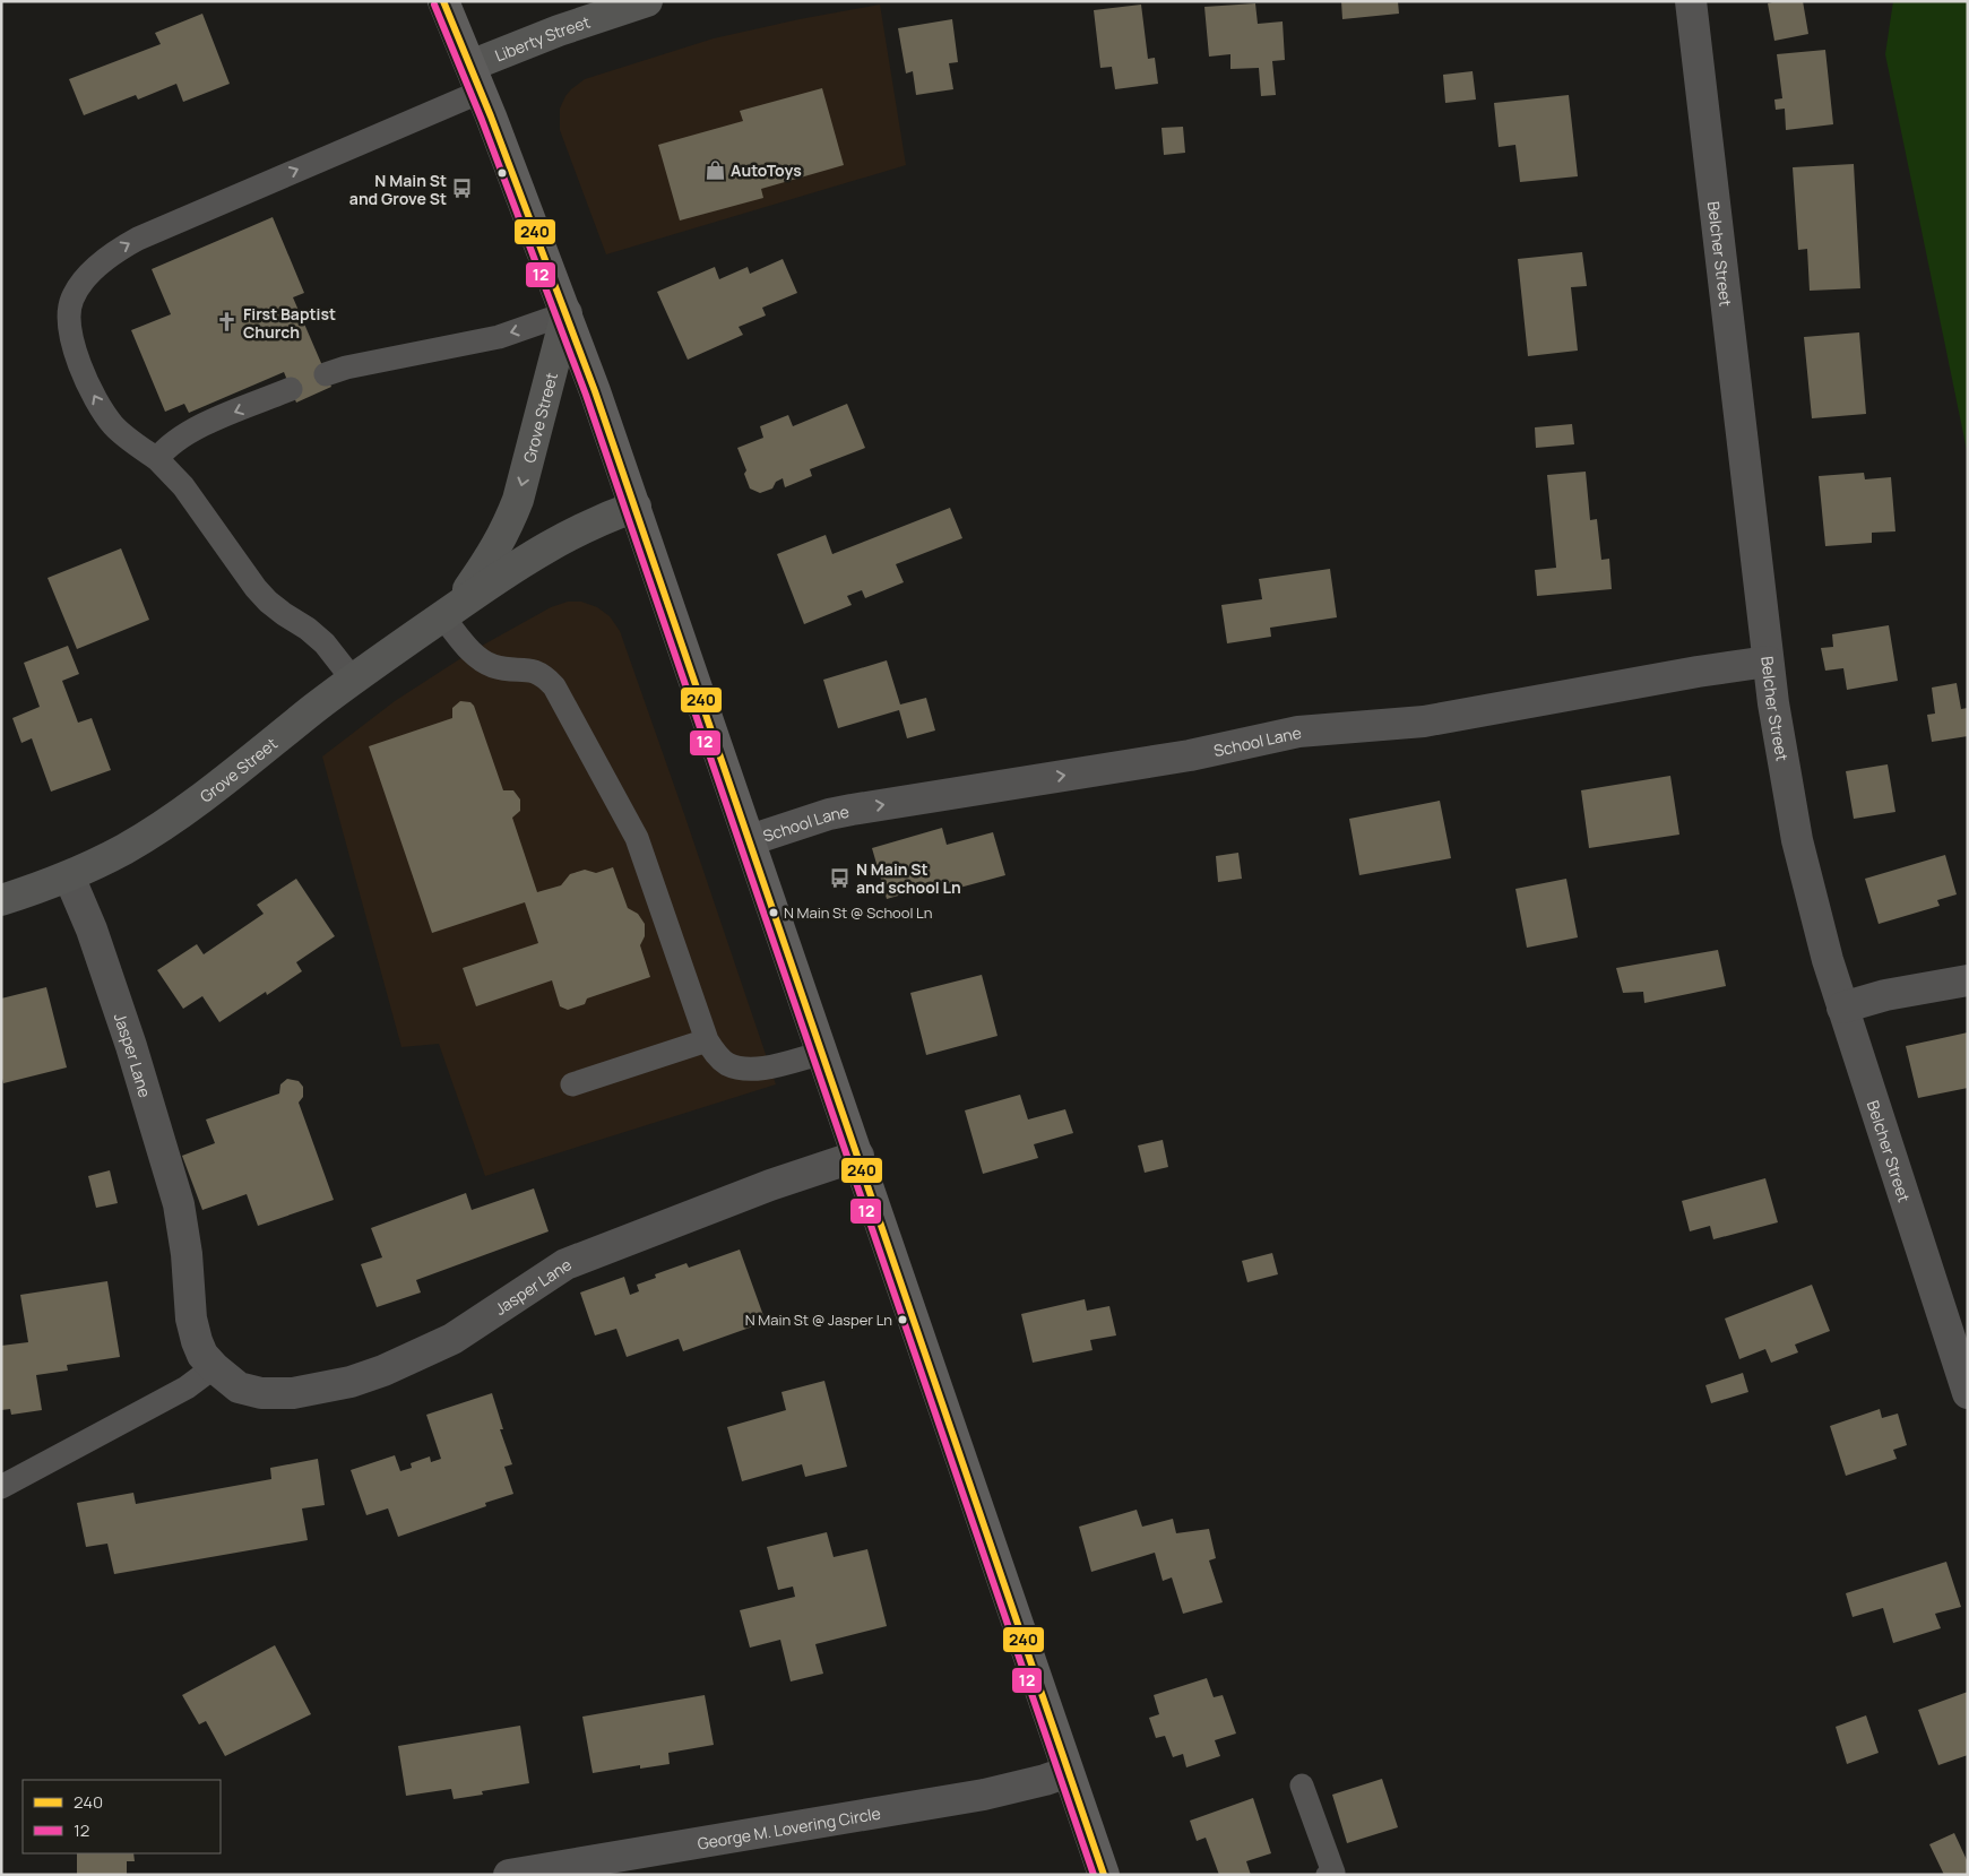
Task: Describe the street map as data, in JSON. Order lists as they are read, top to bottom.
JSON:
{
  "streets": {
    "street": [
      "Liberty Street",
      "Belcher Street",
      "Grove Street",
      "School Lane",
      "Jasper Lane",
      "George M. Lovering Circle"
    ]
  },
  "crossings": [
    ["Belcher Street", "School Lane"],
    ["Grove Street", "Jasper Lane"]
  ],
  "one_way": ["School Lane"],
  "places": {
    "shop": ["AutoToys"],
    "bus stop": ["N Main St and Grove St", "N Main St and school Ln"],
    "church": ["First Baptist Church"],
    "other": ["N Main St @ School Ln", "N Main St @ Jasper Ln"]
  },
  "lines": ["transit line 240", "transit line 12"],
  "legend": ["240", "12"]
}
